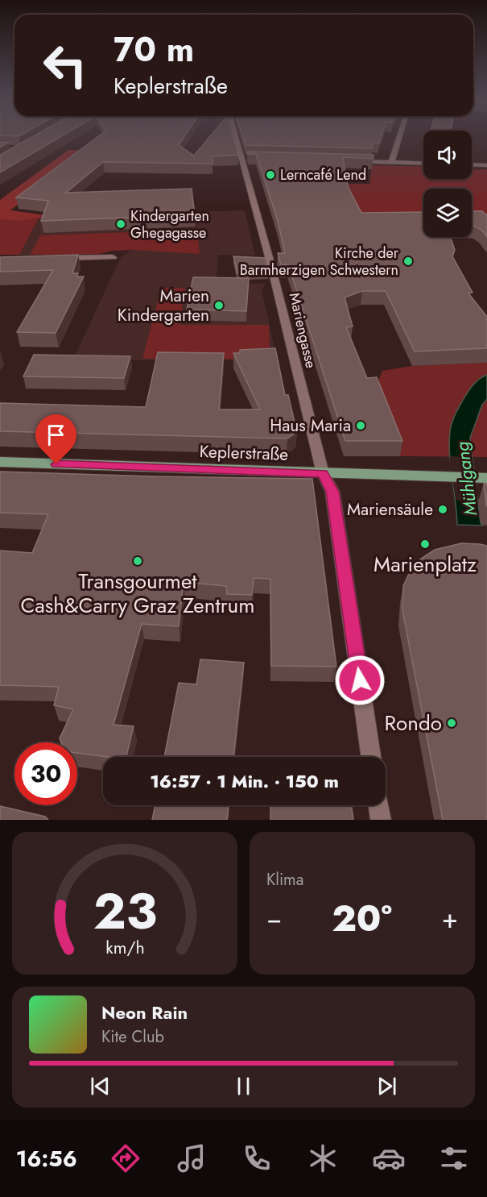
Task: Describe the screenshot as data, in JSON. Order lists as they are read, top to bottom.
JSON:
{
  "streets": {
    "main road": ["Keplerstraße"],
    "street": ["Mariengasse"]
  },
  "crossings": [
    ["Mariengasse", "Keplerstraße"]
  ],
  "water": ["Mühlgang"],
  "places": [
    "Lerncafé Lend",
    "Kindergarten Ghegagasse",
    "Kirche der Barmherzigen Schwestern",
    "Marien Kindergarten",
    "Haus Maria",
    "Mariensäule",
    "Marienplatz",
    "Transgourmet Cash&Carry Graz Zentrum",
    "Rondo"
  ],
  "page": {
    "turn": ["70 m", "Keplerstraße"],
    "limit": "30",
    "trip": "16:57 · 1 Min. · 150 m",
    "tile": "Klima",
    "heat": ["−", "20°", "+"],
    "song": ["Neon Rain", "Kite Club"],
    "tabs": "16:56",
    "gauge": ["23", "km/h"]
  }
}
